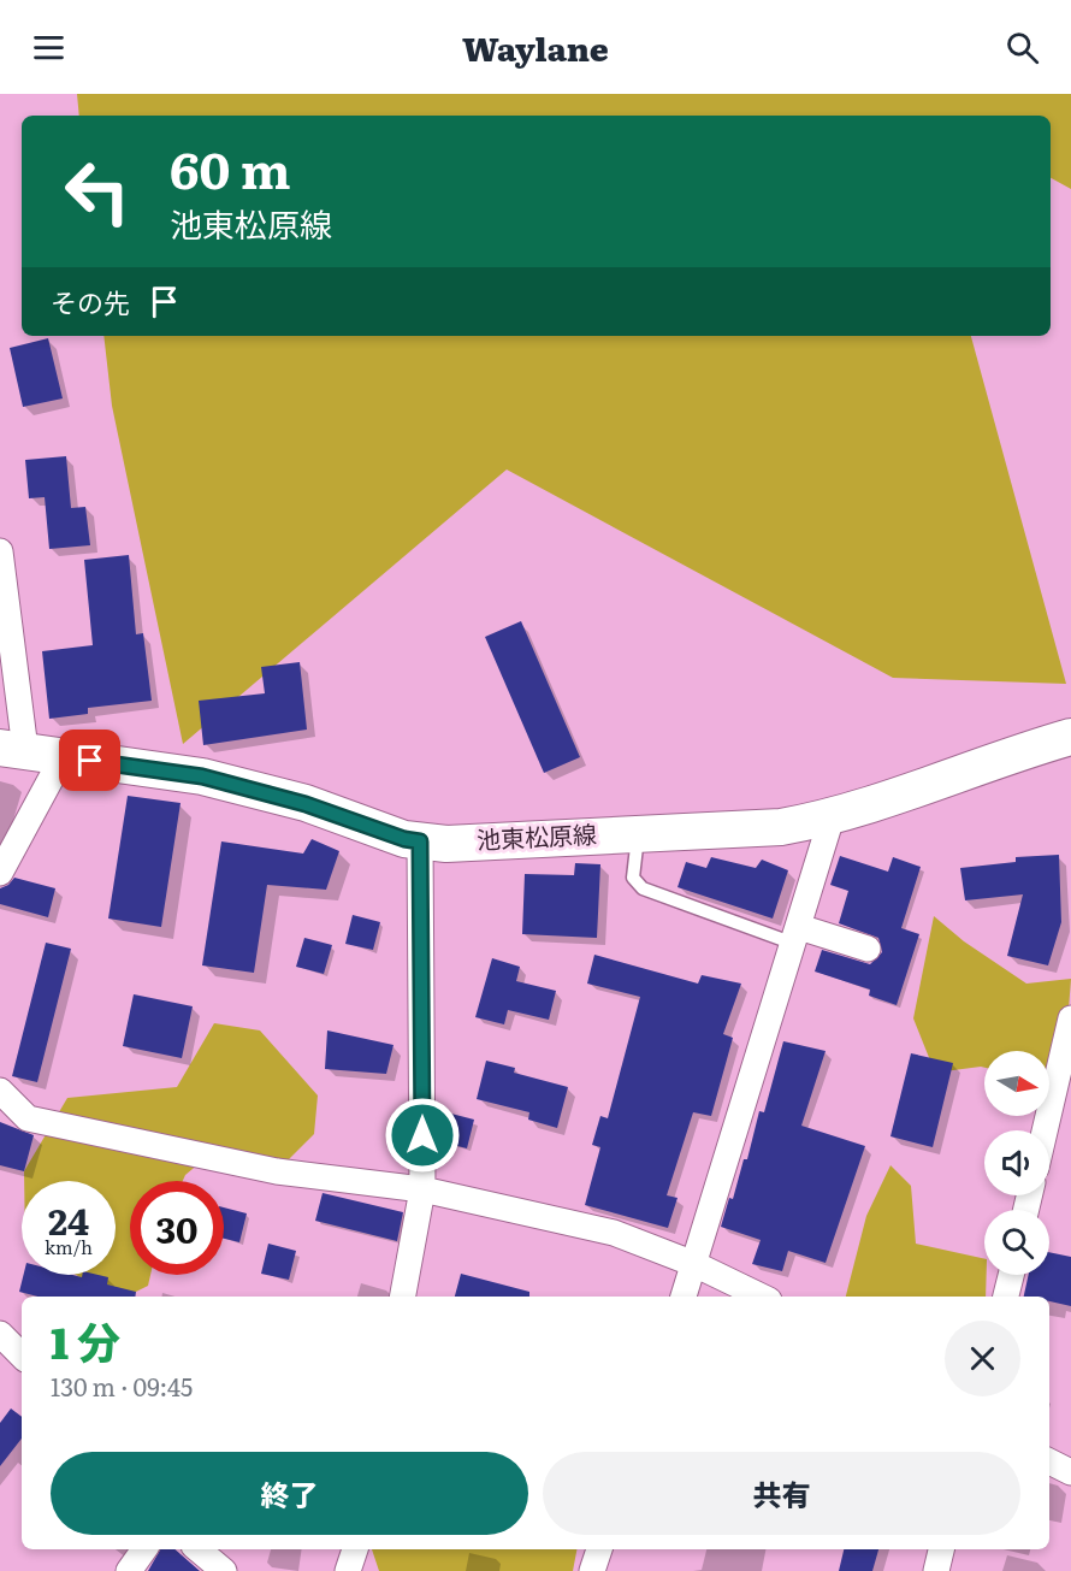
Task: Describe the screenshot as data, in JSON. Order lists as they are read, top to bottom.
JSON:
{
  "streets": {
    "main road": ["池東松原線"]
  },
  "north": "right",
  "page": {
    "header": "Waylane",
    "turn": ["60 m", "池東松原線"],
    "then": "その先",
    "speed": "24 km/h",
    "limit": "30",
    "heading": ["1 分", "130 m · 09:45"],
    "buttons": ["終了", "共有"]
  }
}
